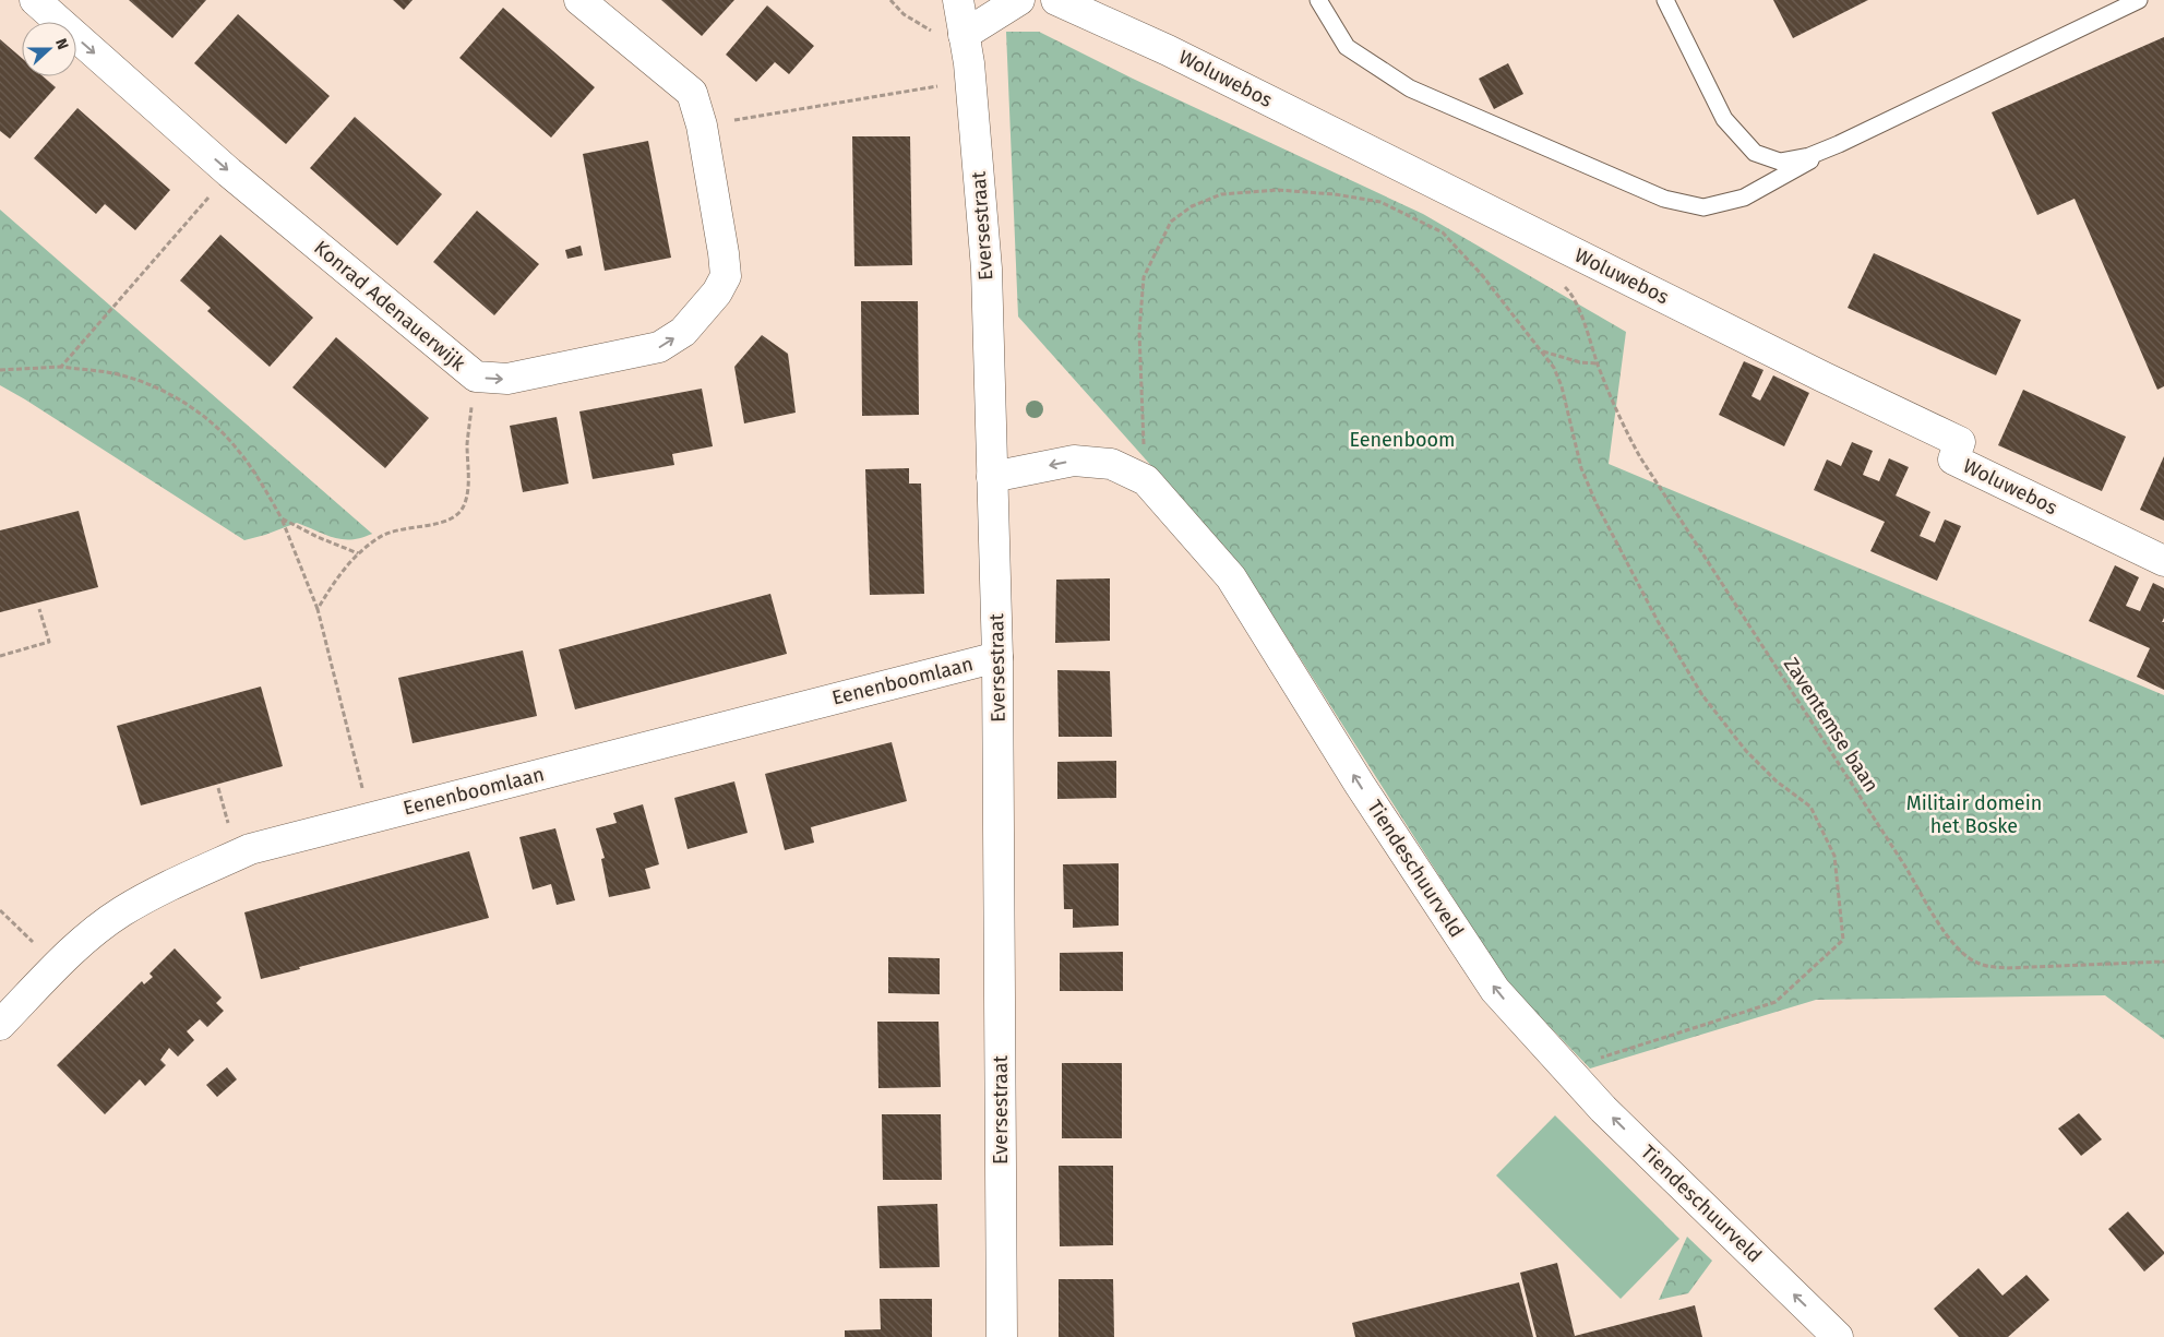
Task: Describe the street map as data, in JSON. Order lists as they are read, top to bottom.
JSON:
{
  "streets": {
    "street": [
      "Woluwebos",
      "Eversestraat",
      "Konrad Adenauerwijk",
      "Eenenboomlaan",
      "Tiendeschuurveld"
    ],
    "path": ["Zaventemse baan"]
  },
  "crossings": [
    ["Eversestraat", "Eenenboomlaan"],
    ["Eversestraat", "Tiendeschuurveld"]
  ],
  "one_way": ["Tiendeschuurveld"],
  "parks": ["Eenenboom", "Militair domein het Boske"],
  "north": "right"
}
